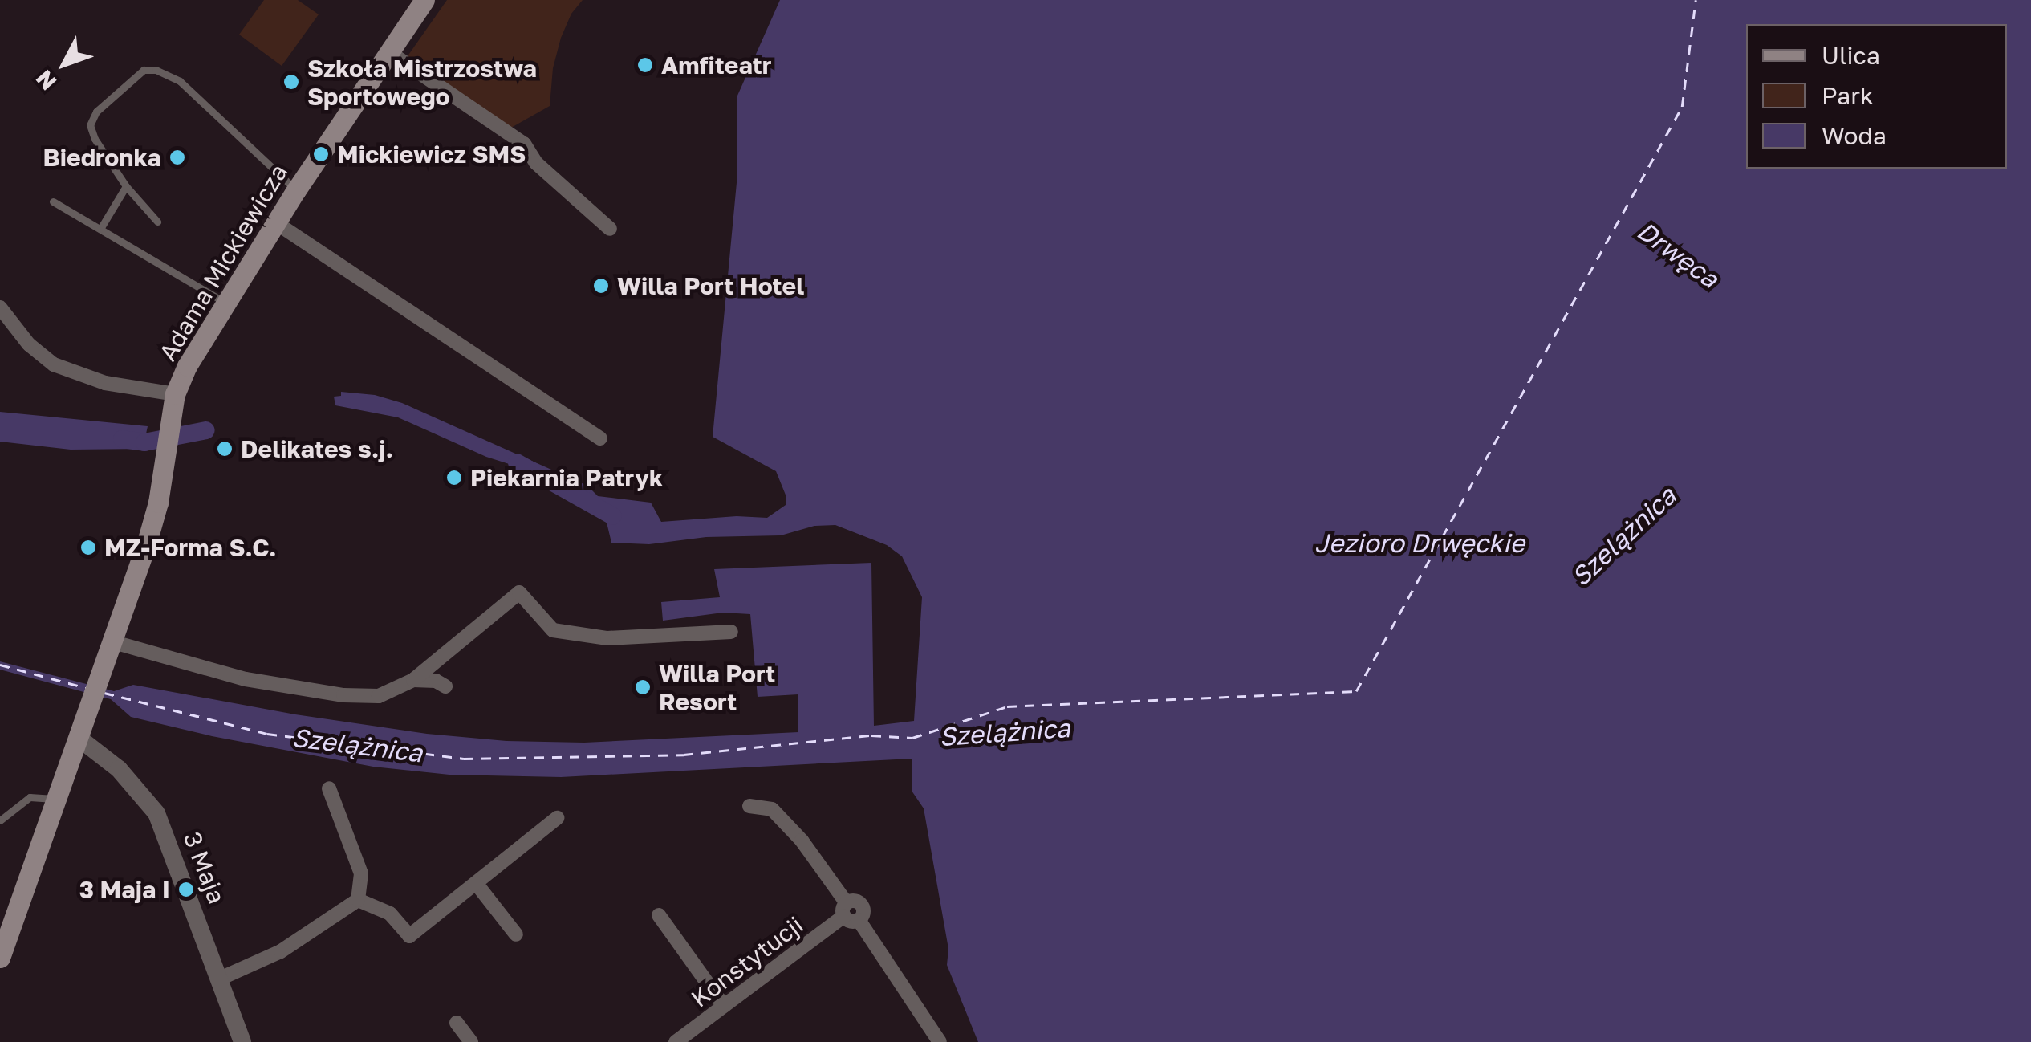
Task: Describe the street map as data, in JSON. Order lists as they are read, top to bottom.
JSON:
{
  "streets": {
    "main road": ["Adama Mickiewicza"],
    "street": ["3 Maja", "Konstytucji"]
  },
  "crossings": [
    ["Adama Mickiewicza", "3 Maja"]
  ],
  "water": ["Drwęca", "Szelążnica", "Jezioro Drwęckie"],
  "places": [
    "Amfiteatr",
    "Szkoła Mistrzostwa Sportowego",
    "Mickiewicz SMS",
    "Biedronka",
    "Willa Port Hotel",
    "Delikates s.j.",
    "Piekarnia Patryk",
    "MZ-Forma S.C.",
    "Willa Port Resort",
    "3 Maja I"
  ],
  "legend": ["Ulica", "Park", "Woda"],
  "north": "bottom left"
}
